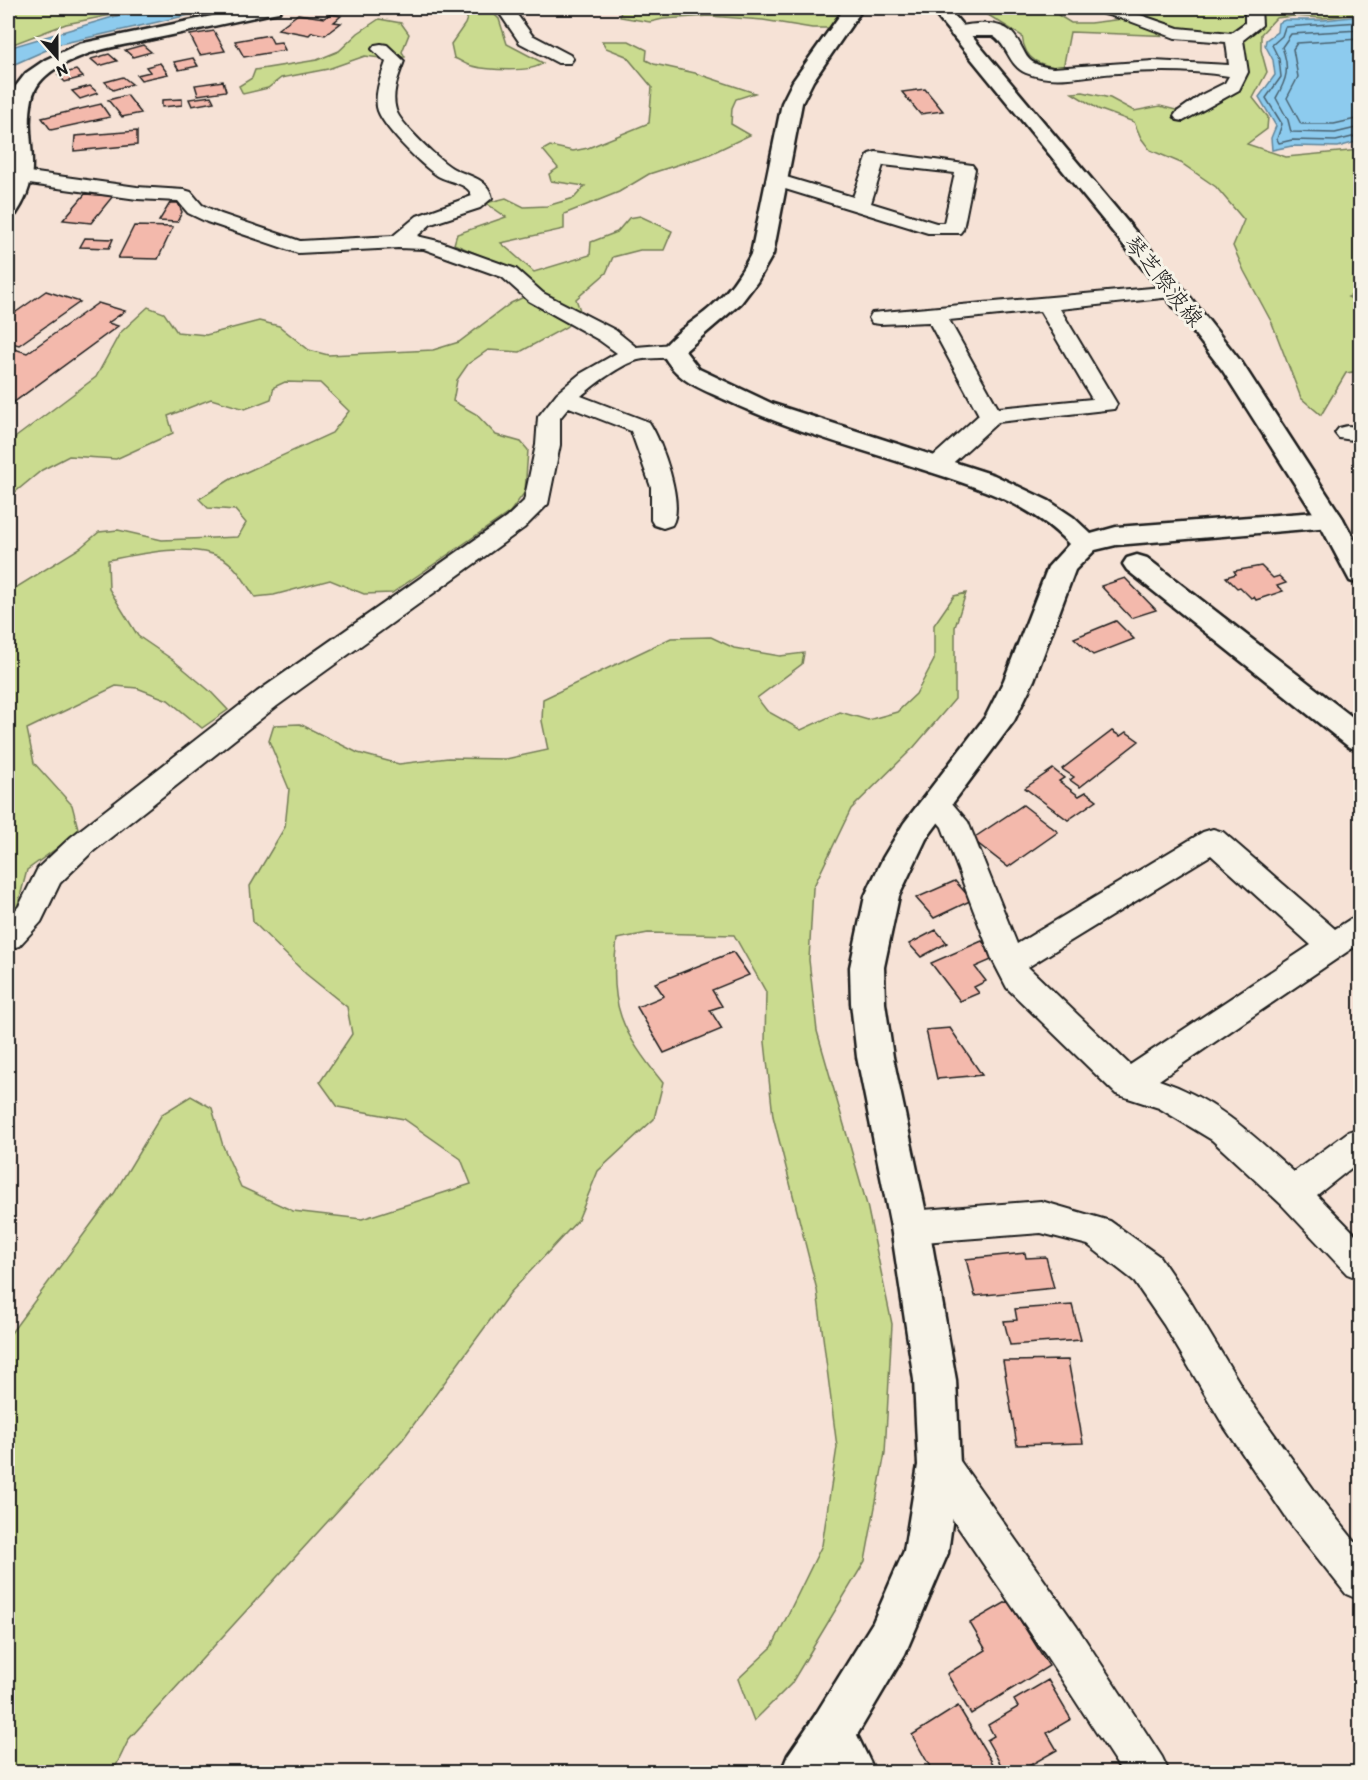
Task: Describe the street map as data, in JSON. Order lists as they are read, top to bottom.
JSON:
{
  "streets": {
    "street": ["琴芝際波線"]
  },
  "north": "bottom"
}
